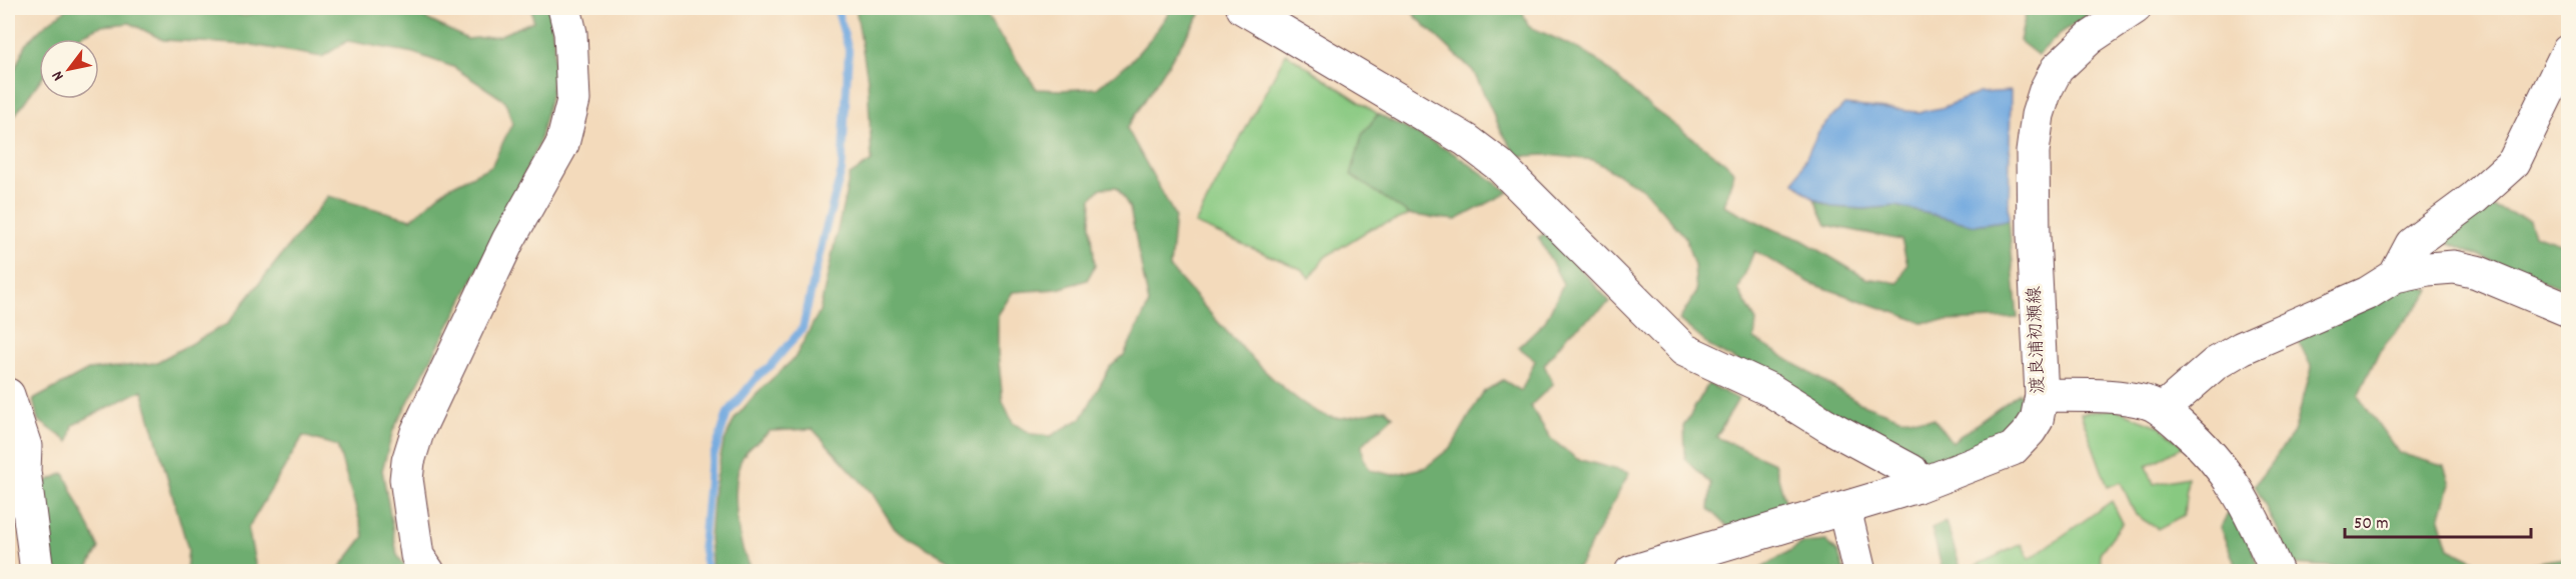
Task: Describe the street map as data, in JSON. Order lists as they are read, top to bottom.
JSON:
{
  "streets": {
    "street": ["渡良浦初瀬線"]
  },
  "scale_bar": "50 m",
  "north": "bottom left"
}
